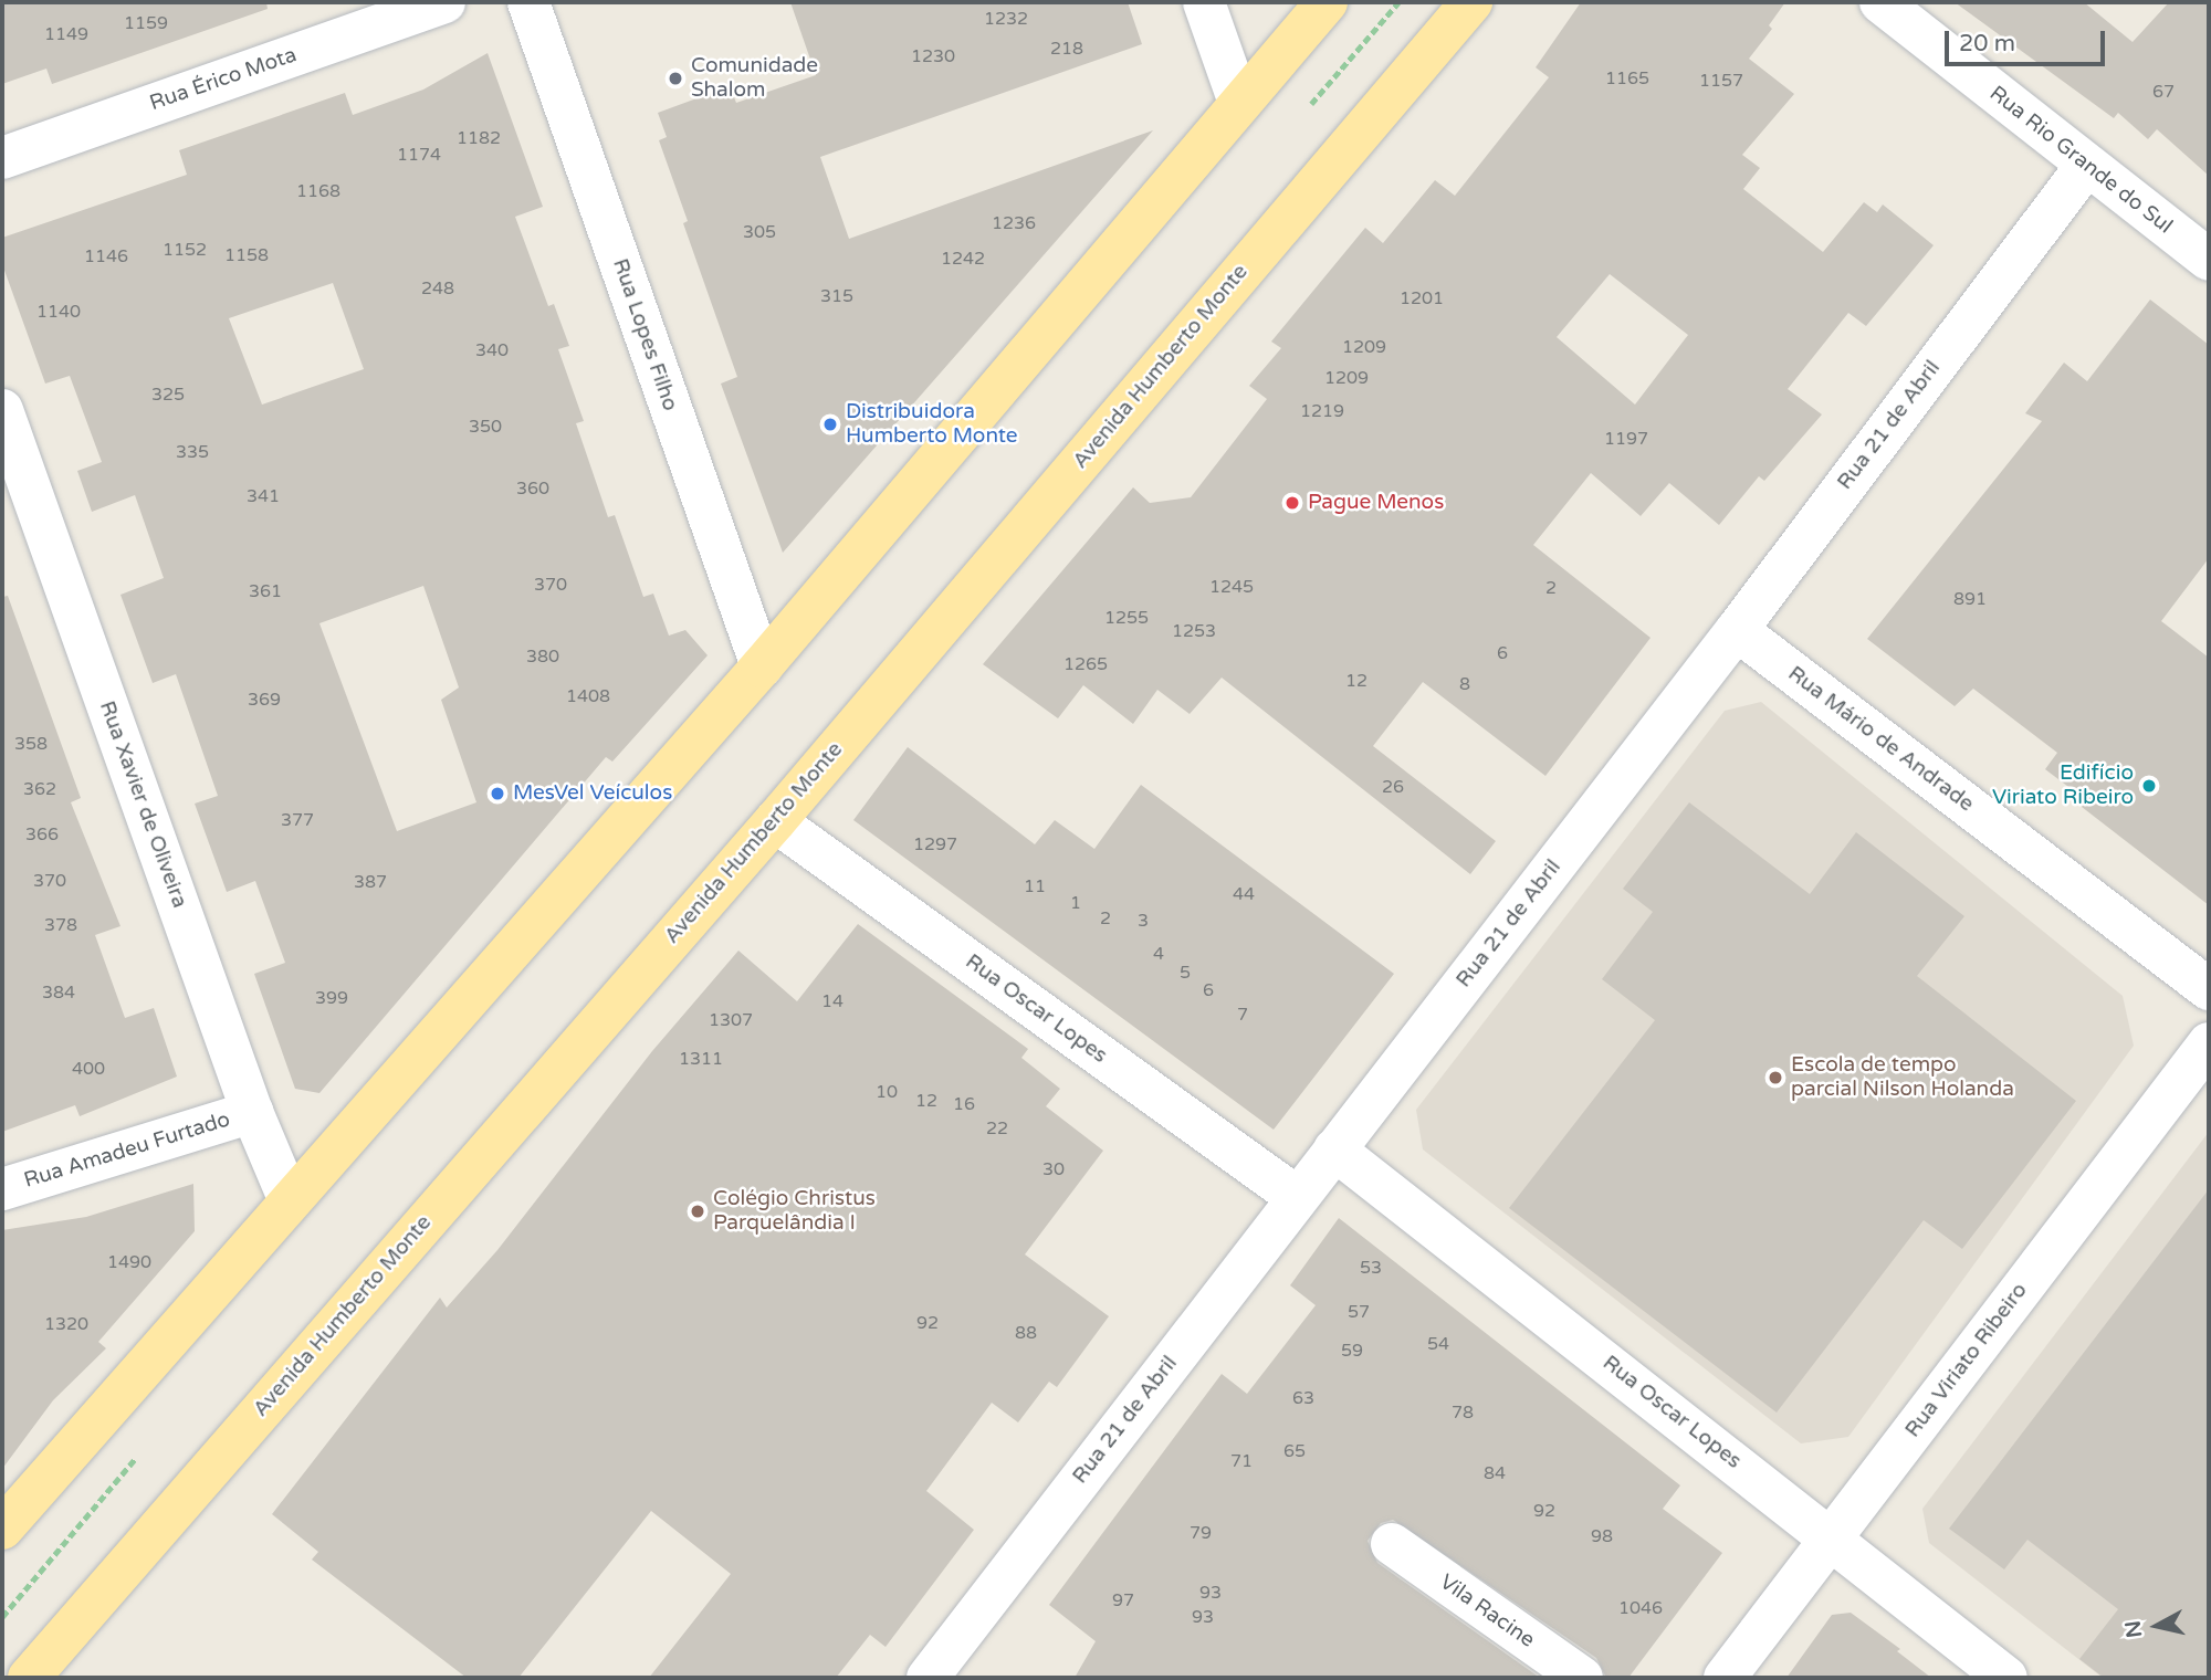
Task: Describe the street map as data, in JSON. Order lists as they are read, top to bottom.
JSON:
{
  "streets": {
    "main road": ["Avenida Humberto Monte"],
    "street": [
      "Rua Érico Mota",
      "Rua Rio Grande do Sul",
      "Rua Lopes Filho",
      "Rua 21 de Abril",
      "Rua Mário de Andrade",
      "Rua Xavier de Oliveira",
      "Rua Oscar Lopes",
      "Rua Amadeu Furtado",
      "Rua Viriato Ribeiro",
      "Vila Racine"
    ]
  },
  "crossings": [
    ["Rua Rio Grande do Sul", "Rua 21 de Abril"],
    ["Avenida Humberto Monte", "Rua Oscar Lopes"],
    ["Rua 21 de Abril", "Rua Mário de Andrade"],
    ["Rua 21 de Abril", "Rua Oscar Lopes"],
    ["Rua Xavier de Oliveira", "Rua Amadeu Furtado"],
    ["Rua Oscar Lopes", "Rua Viriato Ribeiro"]
  ],
  "places": [
    "Comunidade Shalom",
    "Distribuidora Humberto Monte",
    "Pague Menos",
    "Edifício Viriato Ribeiro",
    "MesVel Veículos",
    "Escola de tempo parcial Nilson Holanda",
    "Colégio Christus Parquelândia I"
  ],
  "house_numbers": [
    "1232",
    "1159",
    "1149",
    "218",
    "1230",
    "1165",
    "1157",
    "67",
    "1182",
    "1174",
    "1168",
    "1236",
    "305",
    "1152",
    "1158",
    "1146",
    "1242",
    "248",
    "315",
    "1201",
    "1140",
    "1209",
    "340",
    "1209",
    "325",
    "1219",
    "350",
    "1197",
    "335",
    "360",
    "341",
    "370",
    "1245",
    "2",
    "361",
    "891",
    "1255",
    "1253",
    "6",
    "380",
    "1265",
    "12",
    "8",
    "1408",
    "369",
    "358",
    "26",
    "362",
    "377",
    "366",
    "1297",
    "370",
    "387",
    "11",
    "44",
    "1",
    "2",
    "3",
    "378",
    "4",
    "5",
    "6",
    "384",
    "399",
    "14",
    "7",
    "1307",
    "1311",
    "400",
    "10",
    "12",
    "16",
    "22",
    "30",
    "1490",
    "53",
    "57",
    "92",
    "1320",
    "88",
    "54",
    "59",
    "63",
    "78",
    "65",
    "71",
    "84",
    "92",
    "79",
    "98",
    "93",
    "97",
    "1046",
    "93"
  ],
  "scale_bar": "20 m",
  "north": "left"
}
